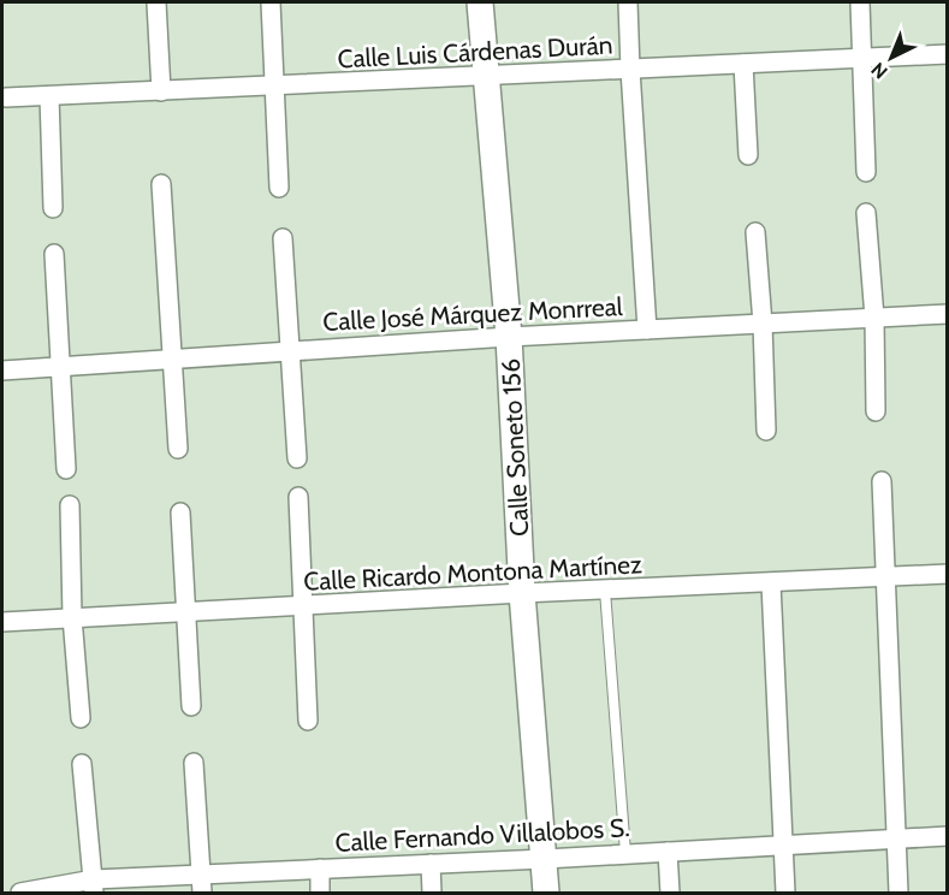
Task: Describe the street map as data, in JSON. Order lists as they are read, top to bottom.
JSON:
{
  "streets": {
    "street": [
      "Calle Luis Cárdenas Durán",
      "Calle José Márquez Monrreal",
      "Calle Soneto 156",
      "Calle Ricardo Montona Martínez",
      "Calle Fernando Villalobos S."
    ]
  },
  "crossings": [
    ["Calle Luis Cárdenas Durán", "Calle Soneto 156"],
    ["Calle José Márquez Monrreal", "Calle Soneto 156"],
    ["Calle Soneto 156", "Calle Ricardo Montona Martínez"],
    ["Calle Soneto 156", "Calle Fernando Villalobos S."]
  ],
  "north": "bottom left"
}
